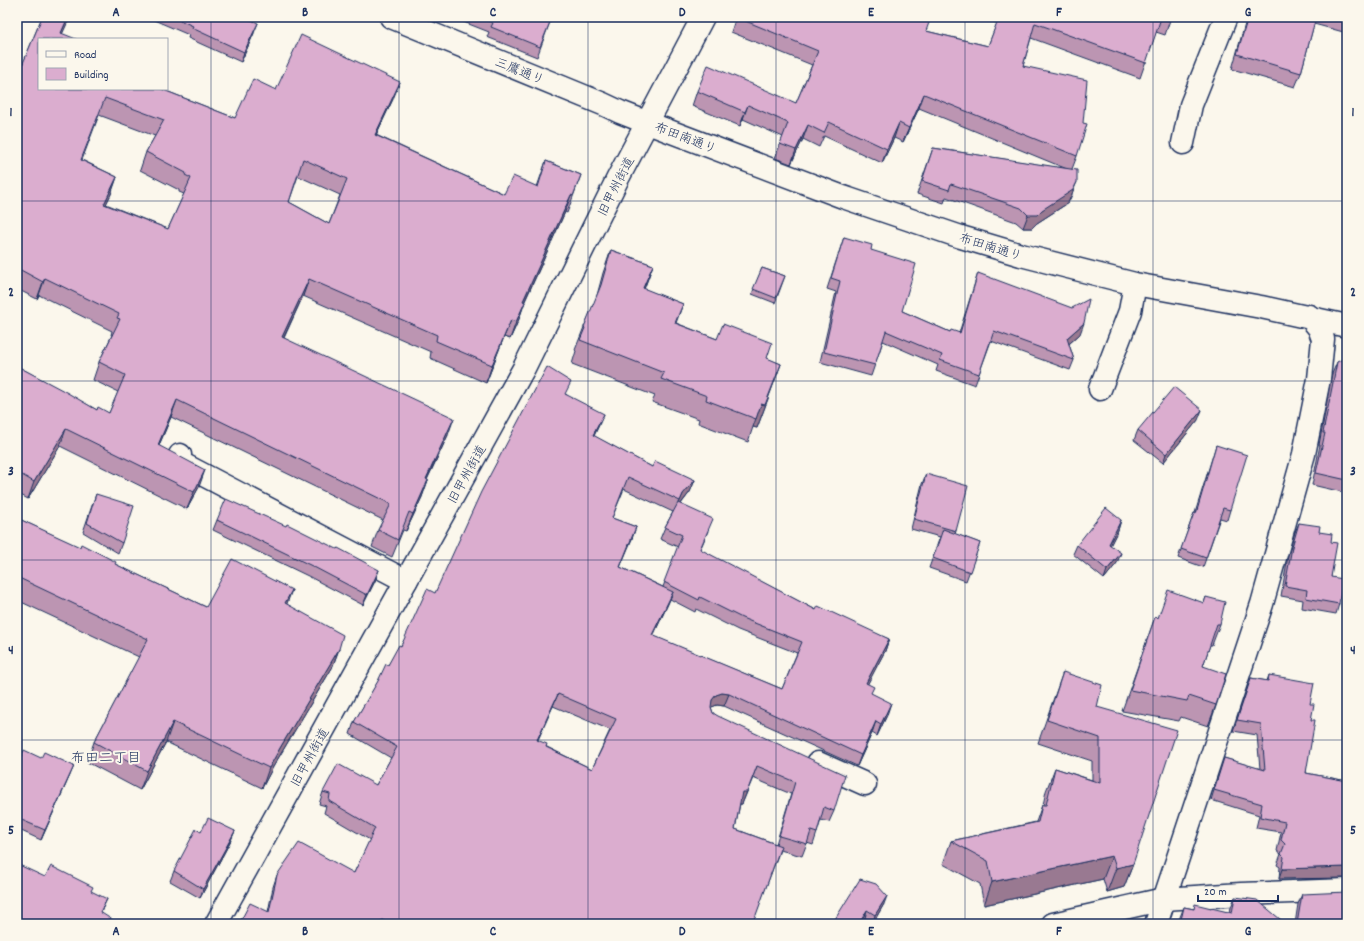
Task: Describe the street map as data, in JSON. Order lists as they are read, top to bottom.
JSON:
{
  "streets": {
    "street": ["三鷹通り", "布田南通り", "旧甲州街道"]
  },
  "crossings": [
    ["三鷹通り", "布田南通り"],
    ["三鷹通り", "旧甲州街道"],
    ["布田南通り", "旧甲州街道"]
  ],
  "districts": ["布田二丁目"],
  "legend": ["Road", "Building"],
  "scale_bar": "20 m",
  "grid": {
    "columns": [
      "A",
      "B",
      "C",
      "D",
      "E",
      "F",
      "G"
    ],
    "rows": [
      "1",
      "2",
      "3",
      "4",
      "5"
    ]
  }
}
